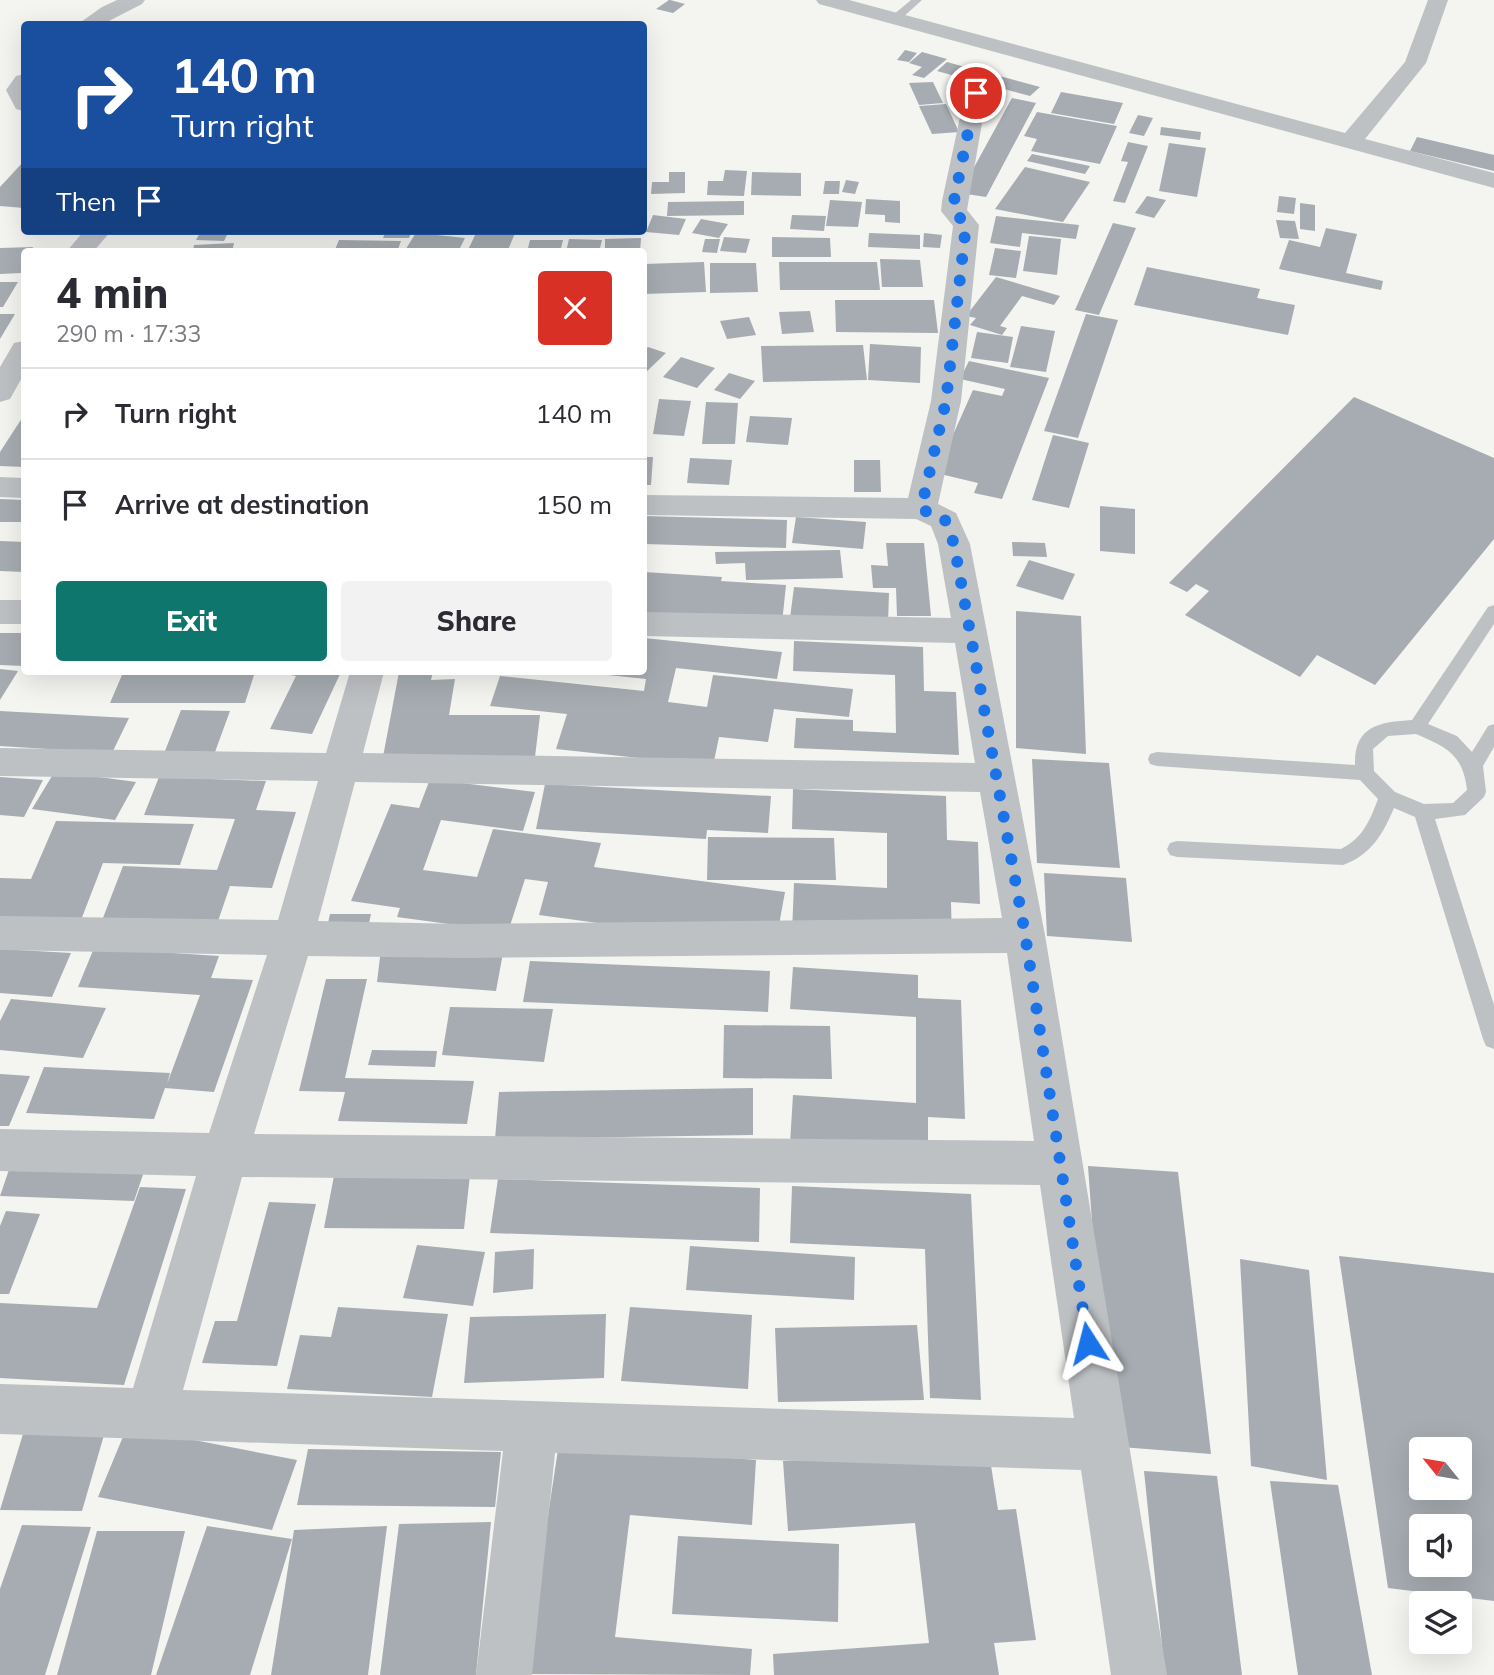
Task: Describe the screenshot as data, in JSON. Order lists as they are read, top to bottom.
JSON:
{
  "north": "top left",
  "page": {
    "turn": ["140 m", "Turn right"],
    "then": "Then",
    "heading": ["4 min", "290 m · 17:33"],
    "list": [
      {
        "name": "Turn right",
        "value": "140 m"
      },
      {
        "name": "Arrive at destination",
        "value": "150 m"
      }
    ],
    "buttons": ["Exit", "Share"]
  }
}
